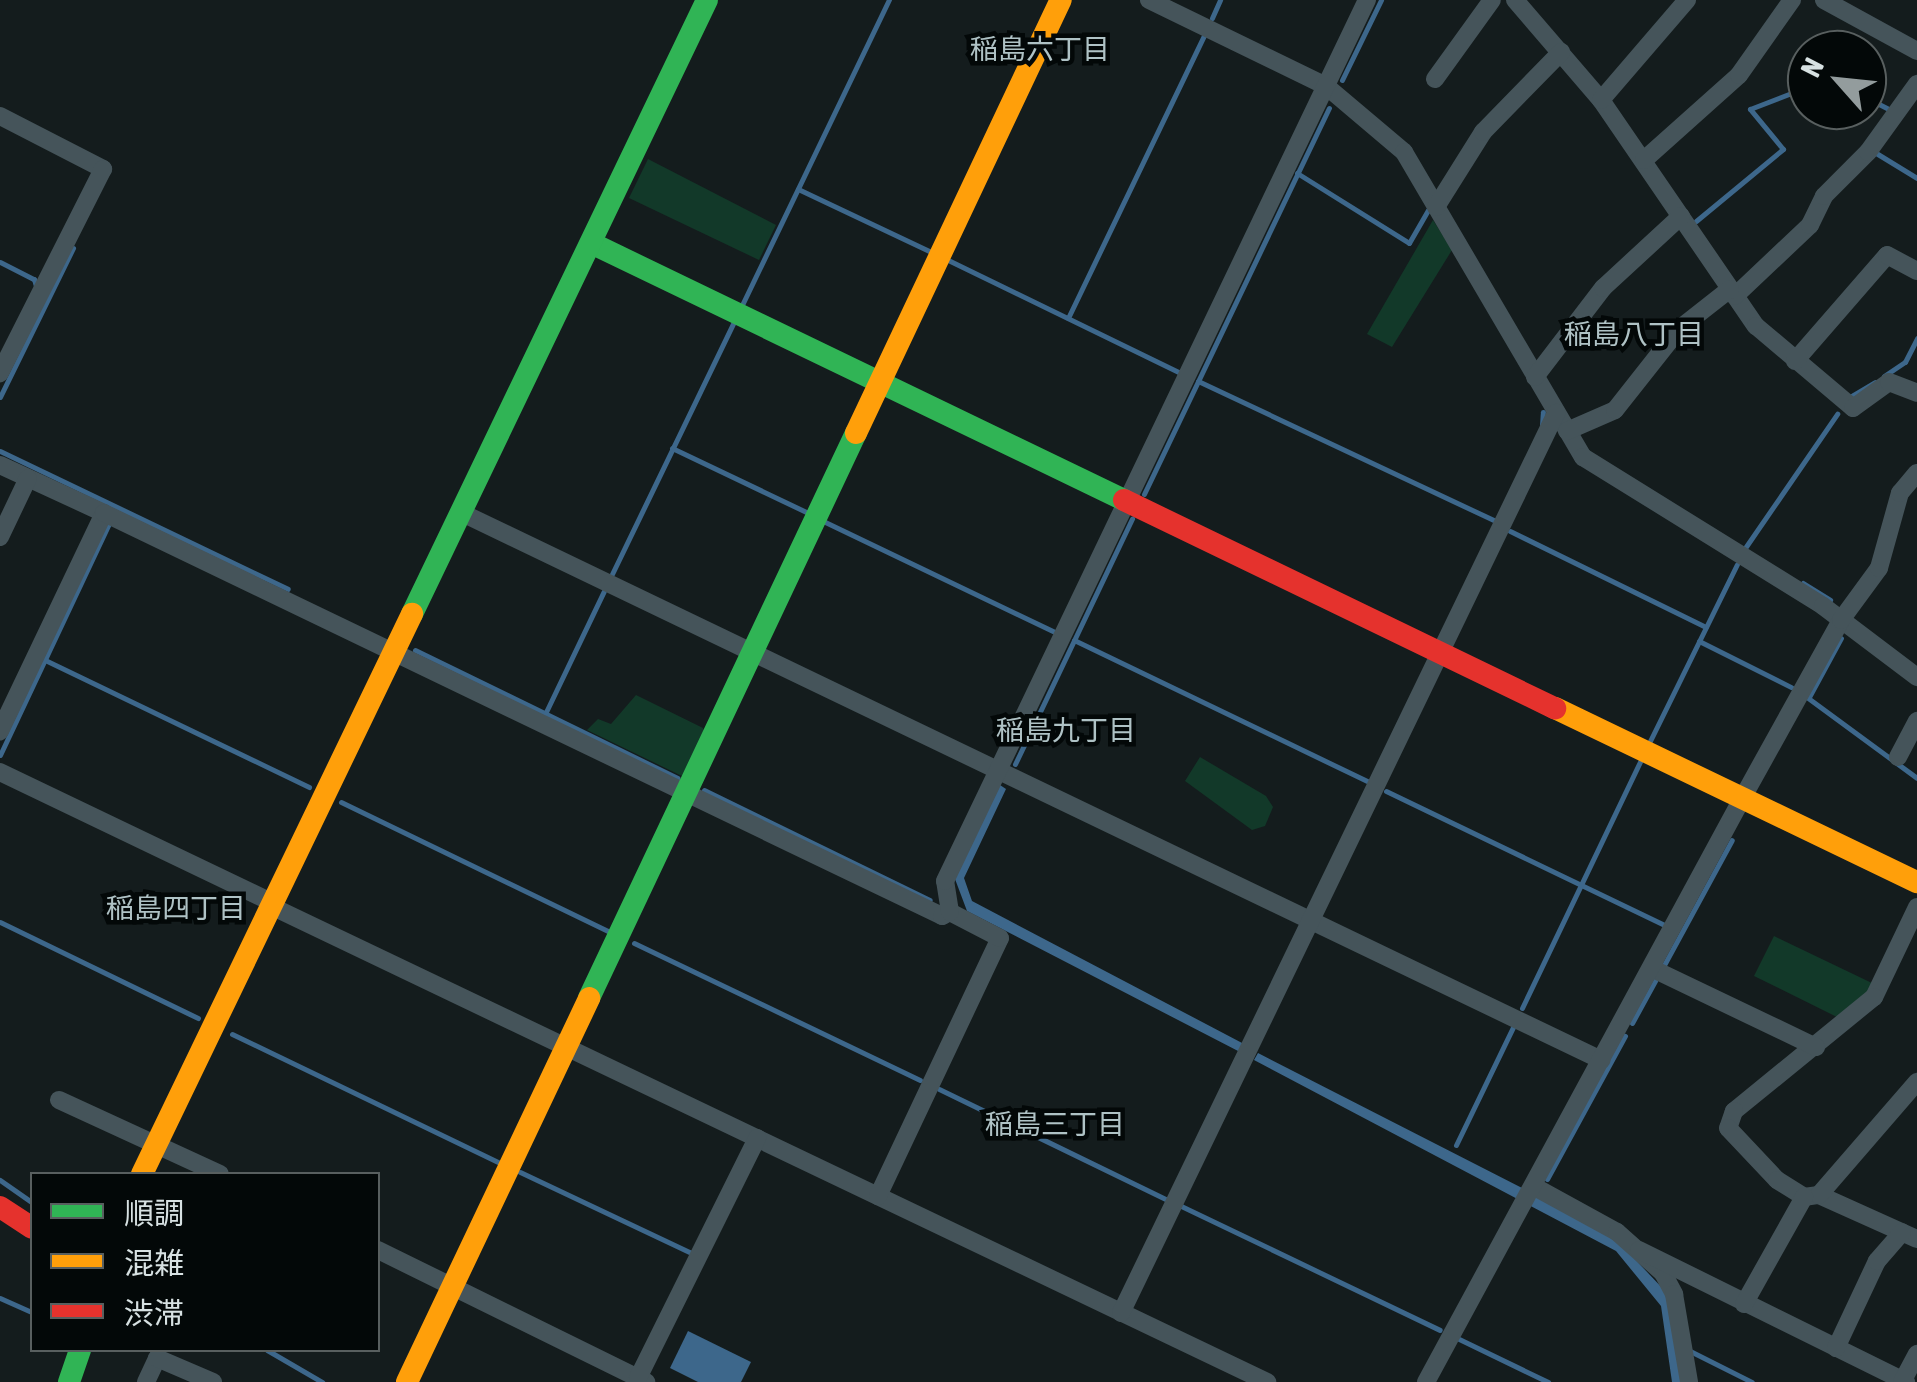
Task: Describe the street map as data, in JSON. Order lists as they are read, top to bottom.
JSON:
{
  "districts": [
    "稲島六丁目",
    "稲島八丁目",
    "稲島九丁目",
    "稲島四丁目",
    "稲島三丁目"
  ],
  "legend": ["順調", "混雑", "渋滞"],
  "north": "top left"
}
